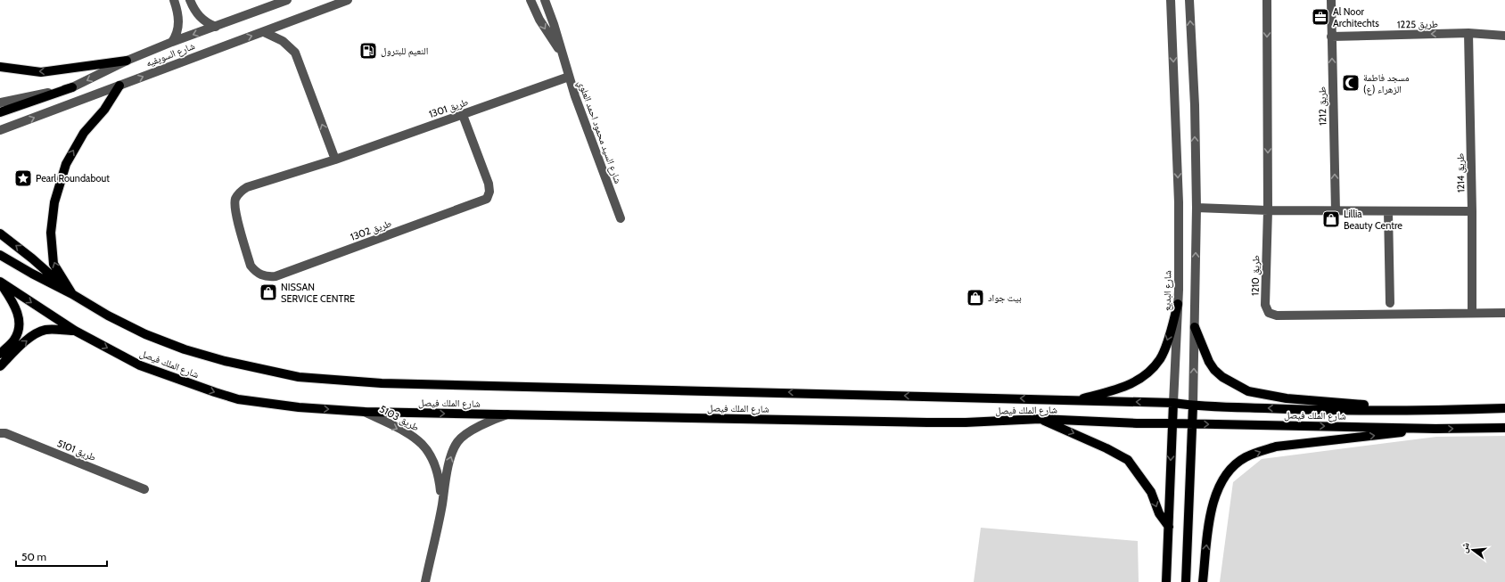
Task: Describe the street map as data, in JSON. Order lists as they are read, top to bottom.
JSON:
{
  "streets": {
    "main road": ["شارع البديع", "شارع الملك فيصل"],
    "street": [
      "طريق 1225",
      "شارع السويفيه",
      "طريق 1212",
      "طريق 1301",
      "شارع السيد محمود احمد العلوي",
      "طريق 1214",
      "طريق 1302",
      "طريق 1210",
      "طريق 5103",
      "طريق 5101"
    ]
  },
  "crossings": [
    ["طريق 1225", "طريق 1212"],
    ["طريق 1225", "طريق 1214"],
    ["طريق 1301", "شارع السيد محمود احمد العلوي"],
    ["طريق 1301", "طريق 1302"],
    ["طريق 1214", "طريق 1210"],
    ["شارع البديع", "شارع الملك فيصل"],
    ["شارع الملك فيصل", "طريق 5103"]
  ],
  "one_way": ["طريق 1225", "طريق 1212"],
  "places": {
    "office": ["Al Noor Architechts"],
    "fuel station": ["النعيم للبترول"],
    "mosque": ["مسجد فاطمة الزهراء (ع)"],
    "place": ["Pearl Roundabout"],
    "shop": ["Lillia Beauty Centre", "NISSAN SERVICE CENTRE", "بيت جواد"]
  },
  "scale_bar": "50 m",
  "north": "left"
}
